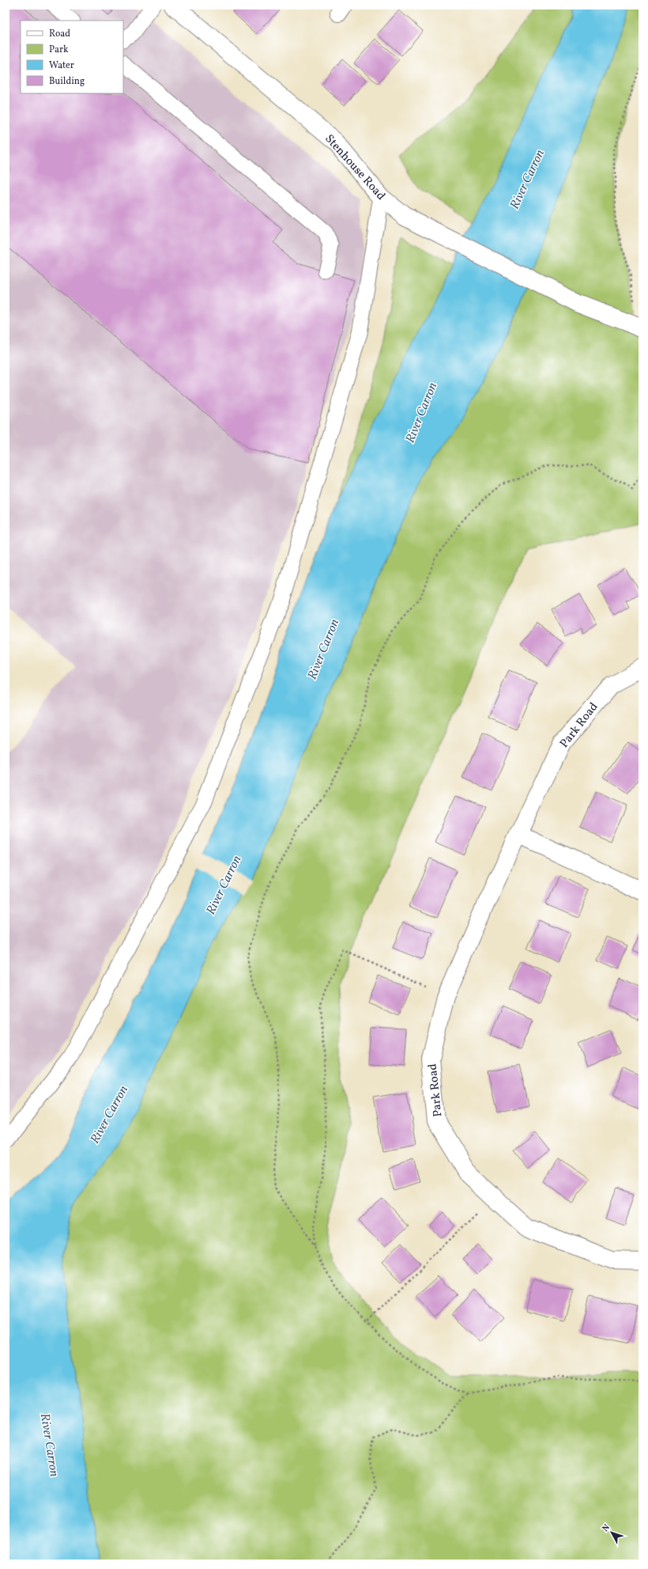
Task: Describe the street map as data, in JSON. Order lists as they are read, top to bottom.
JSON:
{
  "streets": {
    "street": ["Stenhouse Road", "Park Road"]
  },
  "water": ["River Carron"],
  "legend": [
    "Road",
    "Park",
    "Water",
    "Building"
  ],
  "north": "top left"
}
